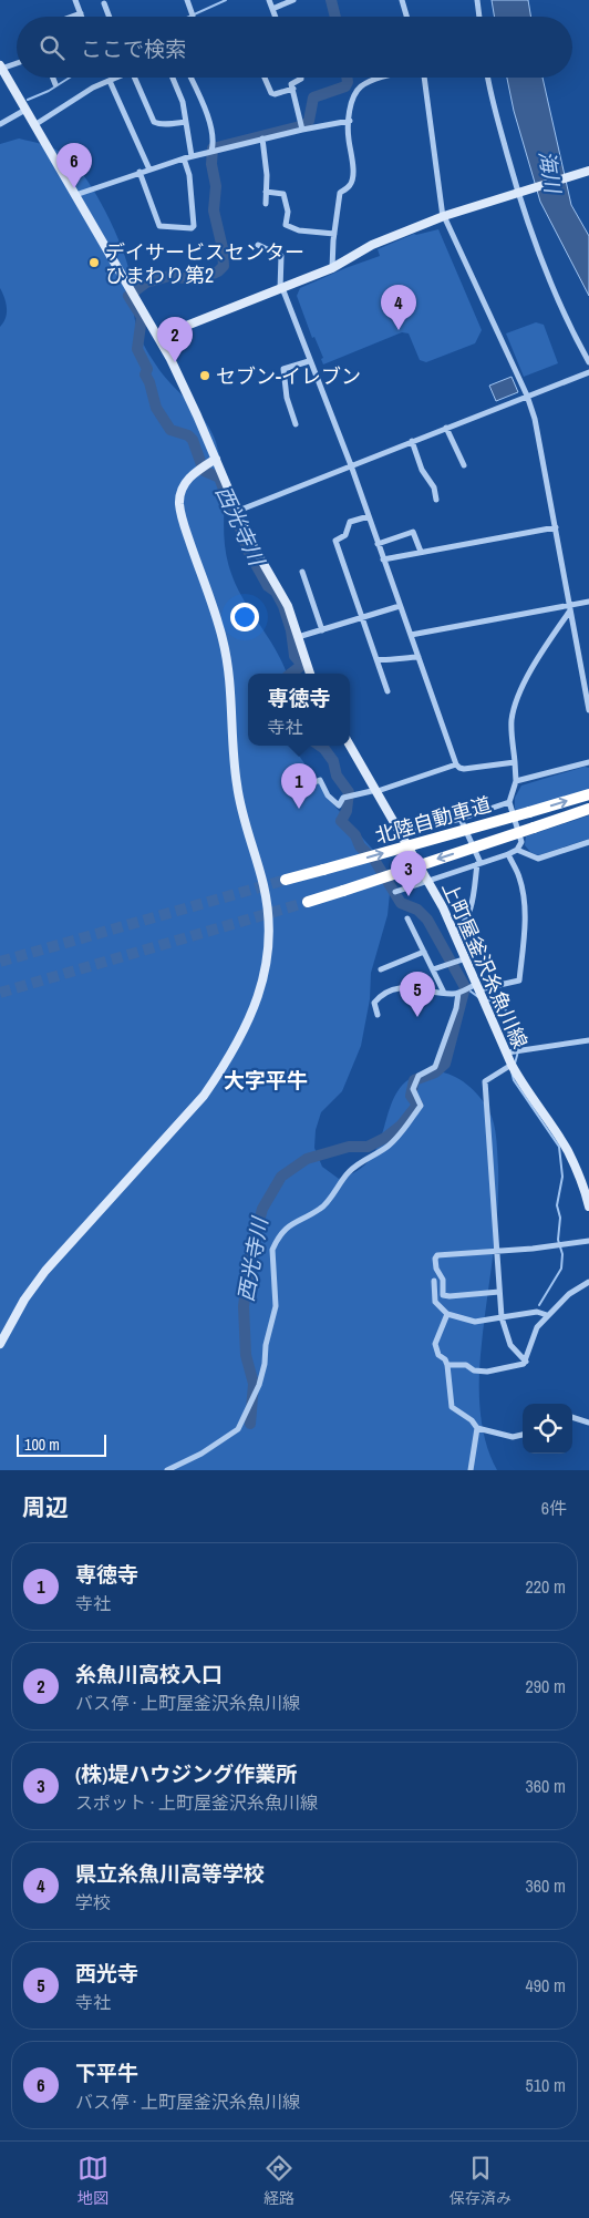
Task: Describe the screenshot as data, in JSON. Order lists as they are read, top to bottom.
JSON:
{
  "streets": {
    "highway": ["北陸自動車道"],
    "street": ["上町屋釜沢糸魚川線"]
  },
  "districts": ["大字平牛"],
  "water": ["海川", "西光寺川"],
  "places": ["デイサービスセンター ひまわり第2", "セブン-イレブン"],
  "scale_bar": "100 m",
  "page": {
    "search": "ここで検索",
    "pins": [
      "6",
      "4",
      "2",
      "1",
      "3",
      "5"
    ],
    "popup": ["専徳寺", "寺社"],
    "scale": "100 m",
    "heading": ["周辺", "6件"],
    "list": [
      {
        "mark": "1",
        "name": "専徳寺",
        "note": "寺社",
        "value": "220 m"
      },
      {
        "mark": "2",
        "name": "糸魚川高校入口",
        "note": "バス停 · 上町屋釜沢糸魚川線",
        "value": "290 m"
      },
      {
        "mark": "3",
        "name": "(株)堤ハウジング作業所",
        "note": "スポット · 上町屋釜沢糸魚川線",
        "value": "360 m"
      },
      {
        "mark": "4",
        "name": "県立糸魚川高等学校",
        "note": "学校",
        "value": "360 m"
      },
      {
        "mark": "5",
        "name": "西光寺",
        "note": "寺社",
        "value": "490 m"
      },
      {
        "mark": "6",
        "name": "下平牛",
        "note": "バス停 · 上町屋釜沢糸魚川線",
        "value": "510 m"
      }
    ],
    "nav": ["地図", "経路", "保存済み"]
  }
}
